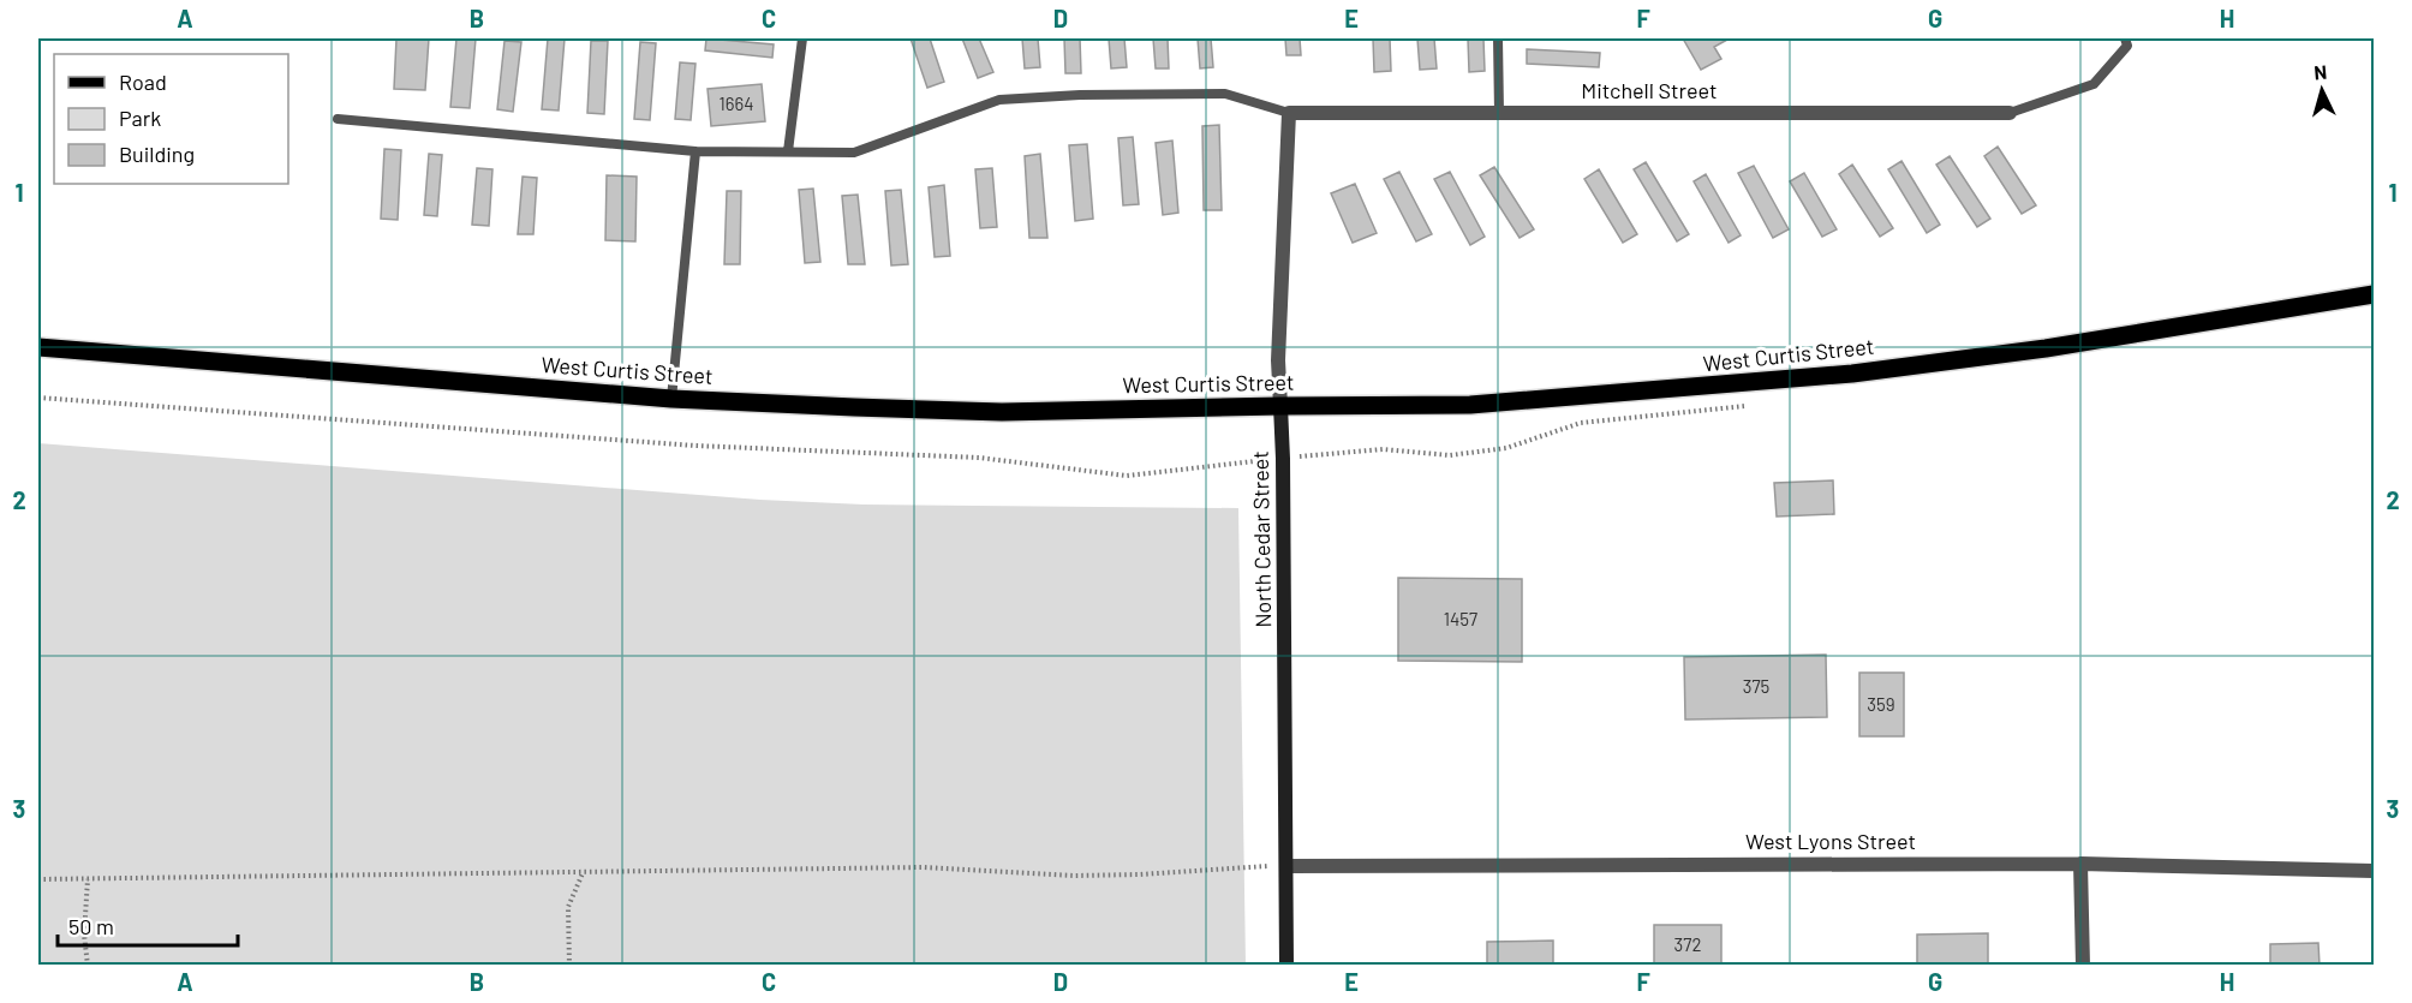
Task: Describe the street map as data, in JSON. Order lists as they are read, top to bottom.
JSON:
{
  "streets": {
    "main road": ["West Curtis Street"],
    "street": ["Mitchell Street", "North Cedar Street", "West Lyons Street"]
  },
  "crossings": [
    ["Mitchell Street", "North Cedar Street"],
    ["West Curtis Street", "North Cedar Street"],
    ["North Cedar Street", "West Lyons Street"]
  ],
  "house_numbers": [
    "1664",
    "1457",
    "375",
    "359",
    "372"
  ],
  "legend": ["Road", "Park", "Building"],
  "scale_bar": "50 m",
  "north": "top",
  "grid": {
    "columns": [
      "A",
      "B",
      "C",
      "D",
      "E",
      "F",
      "G",
      "H"
    ],
    "rows": ["1", "2", "3"]
  }
}
